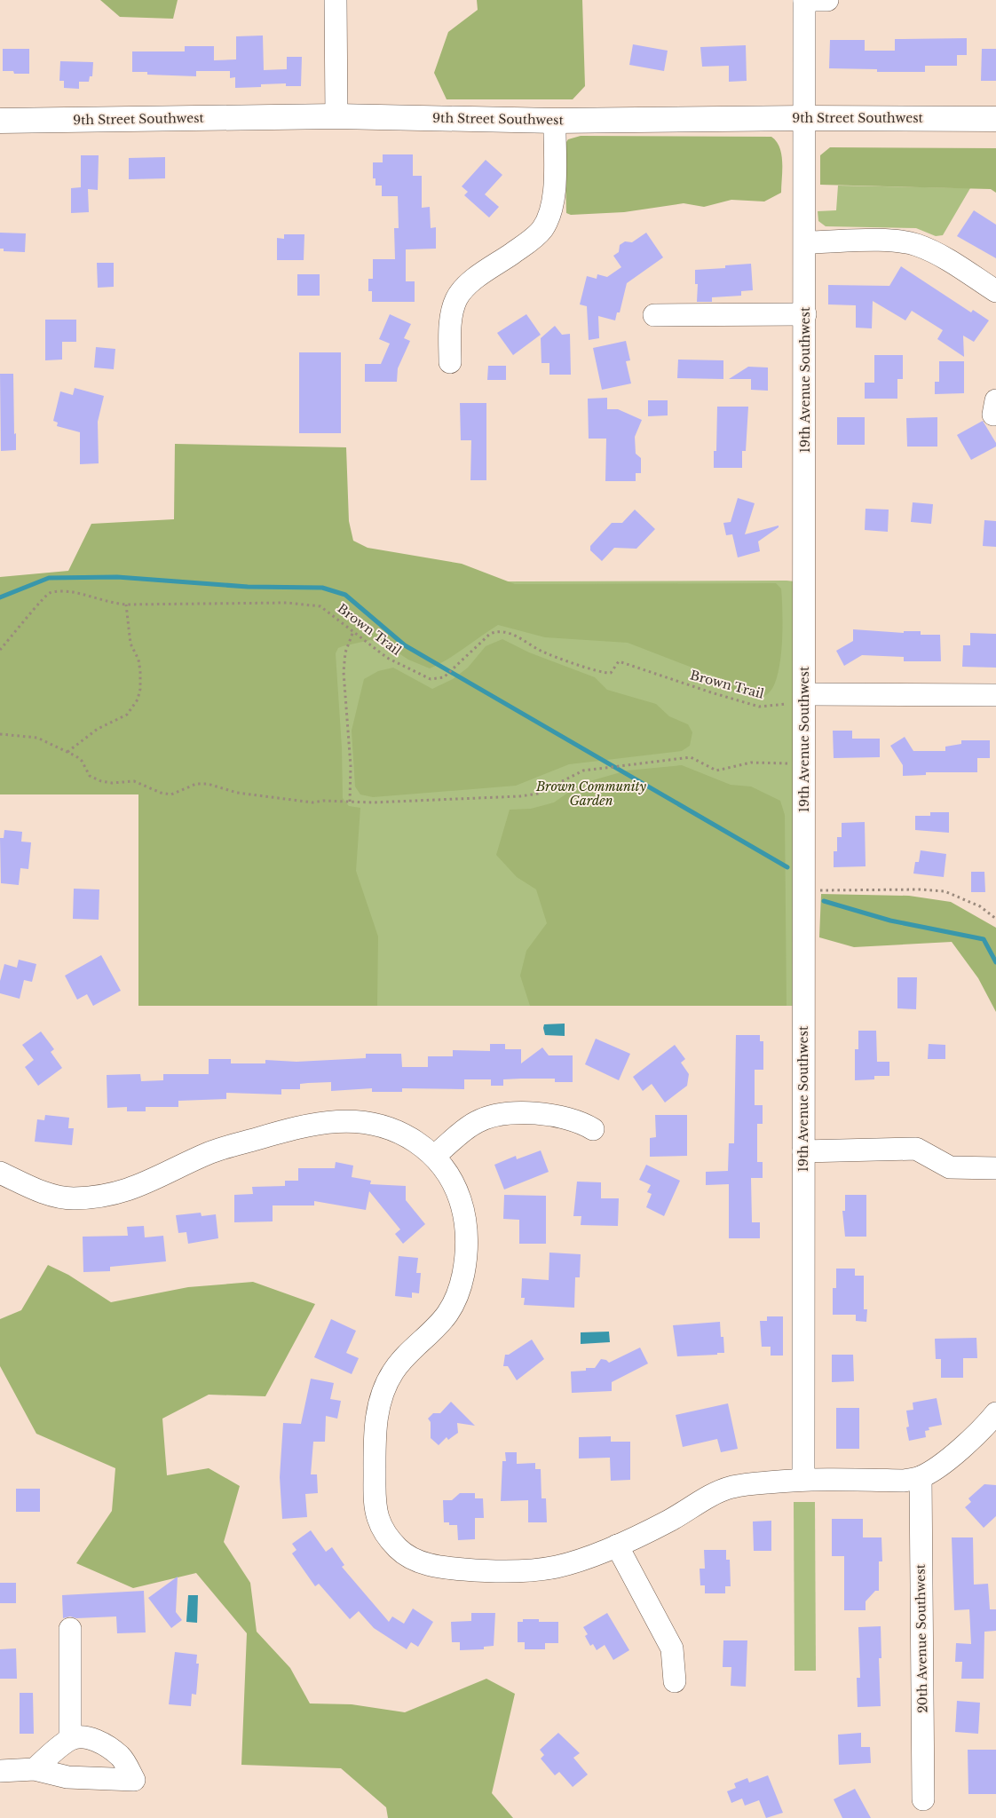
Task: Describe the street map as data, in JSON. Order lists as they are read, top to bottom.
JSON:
{
  "streets": {
    "main road": ["9th Street Southwest"],
    "street": ["19th Avenue Southwest", "20th Avenue Southwest"],
    "path": ["Brown Trail"]
  },
  "crossings": [
    ["9th Street Southwest", "19th Avenue Southwest"],
    ["19th Avenue Southwest", "Brown Trail"]
  ],
  "parks": ["Brown Community Garden"]
}
